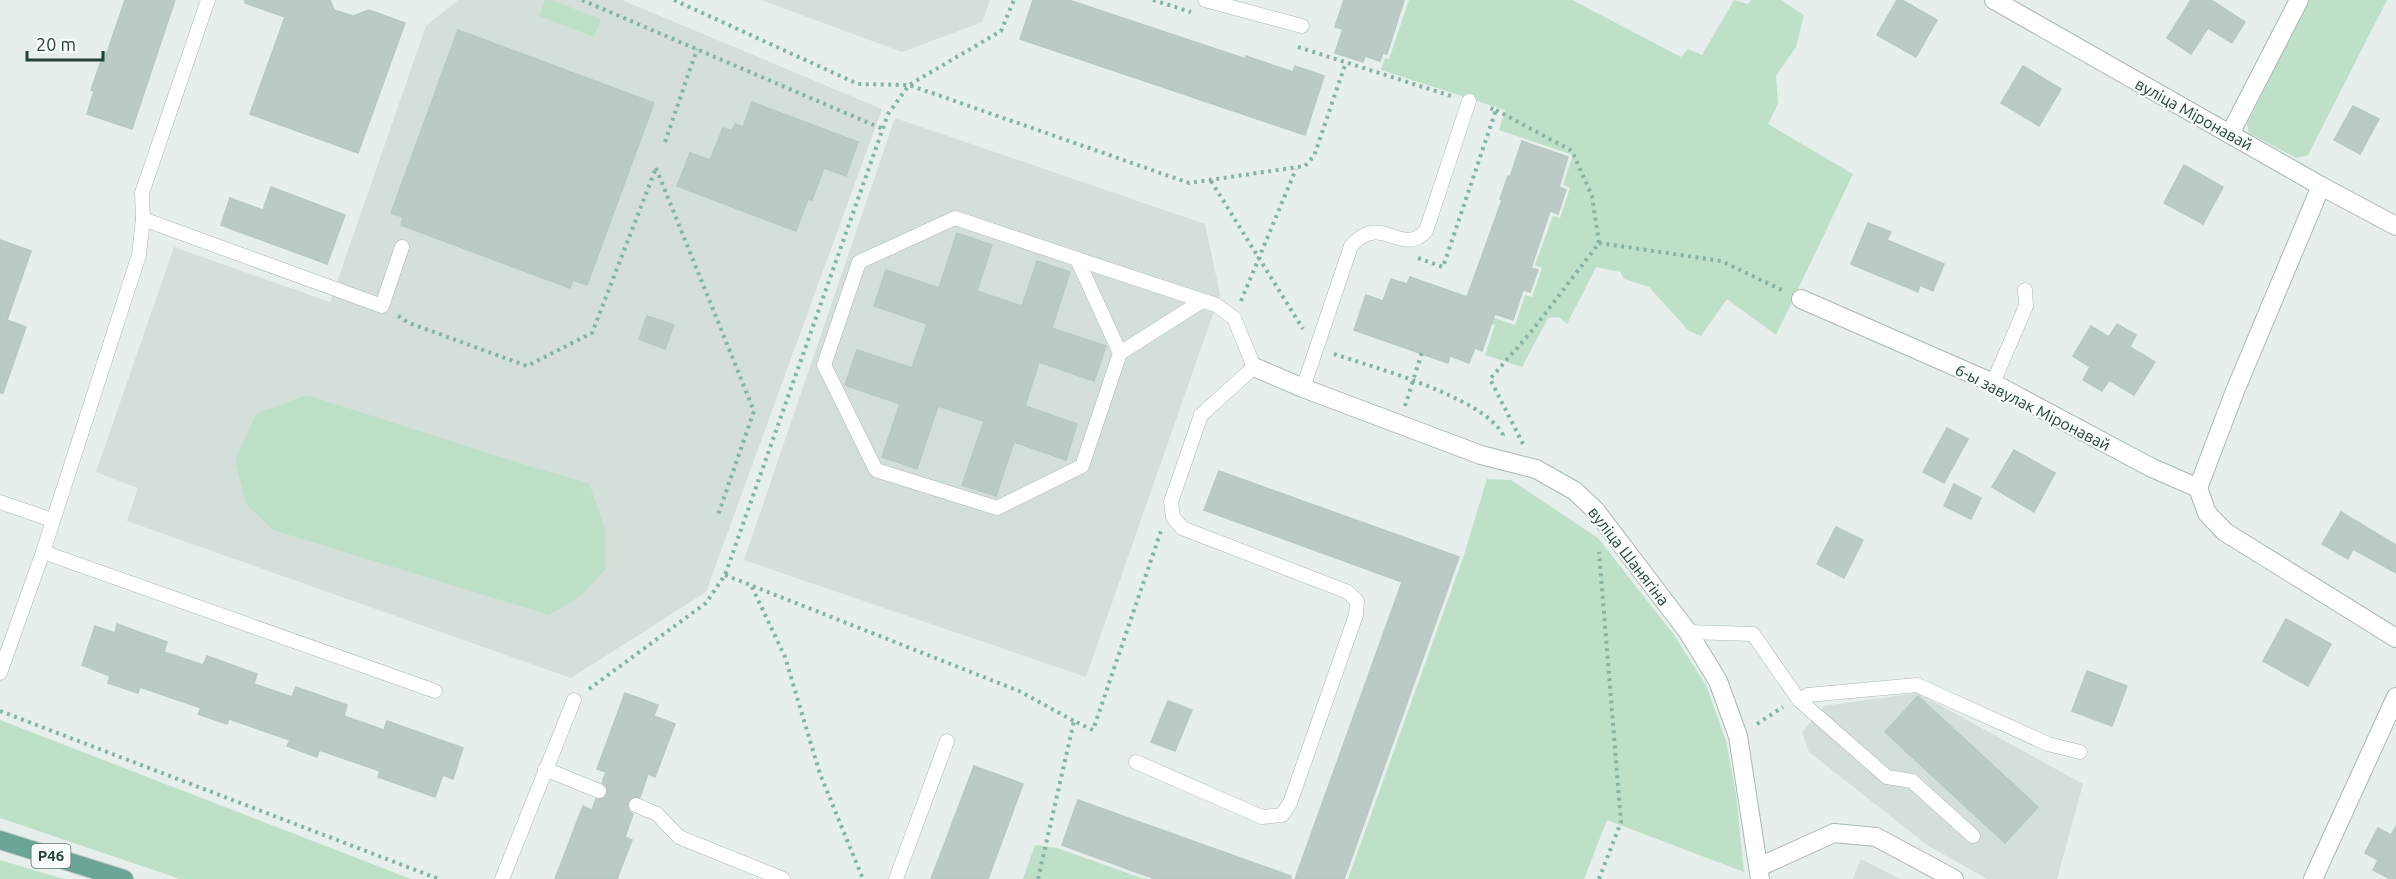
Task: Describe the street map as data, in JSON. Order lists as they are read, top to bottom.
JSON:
{
  "streets": {
    "main road": ["Р46"],
    "street": ["вуліца Міронавай", "6-ы завулак Міронавай", "вуліца Шанягіна"]
  },
  "scale_bar": "20 m"
}
